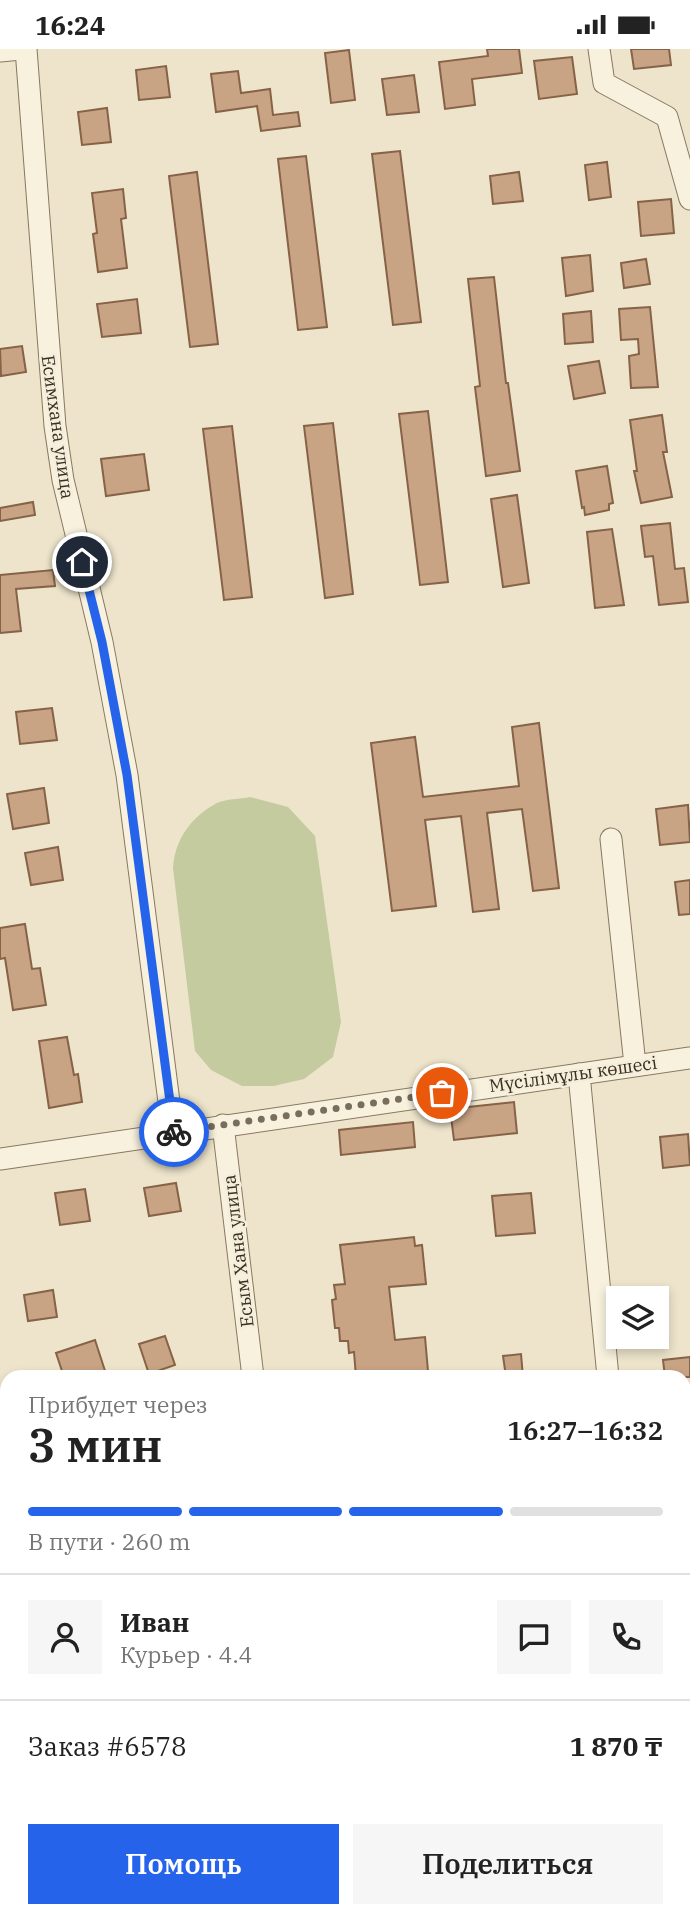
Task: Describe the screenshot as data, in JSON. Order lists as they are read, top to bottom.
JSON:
{
  "streets": {
    "street": ["Есимхана улица", "Мүсілімұлы көшесі", "Есым Хана улица"]
  },
  "crossings": [
    ["Есимхана улица", "Мүсілімұлы көшесі"],
    ["Мүсілімұлы көшесі", "Есым Хана улица"]
  ],
  "page": {
    "status": "16:24",
    "heading": ["3 мин", "Прибудет через", "16:27–16:32"],
    "panel": [
      "Иван",
      "Курьер · 4.4",
      "Заказ #6578",
      "1 870 ₸"
    ],
    "bar": "В пути · 260 m",
    "buttons": ["Помощь", "Поделиться"]
  }
}
